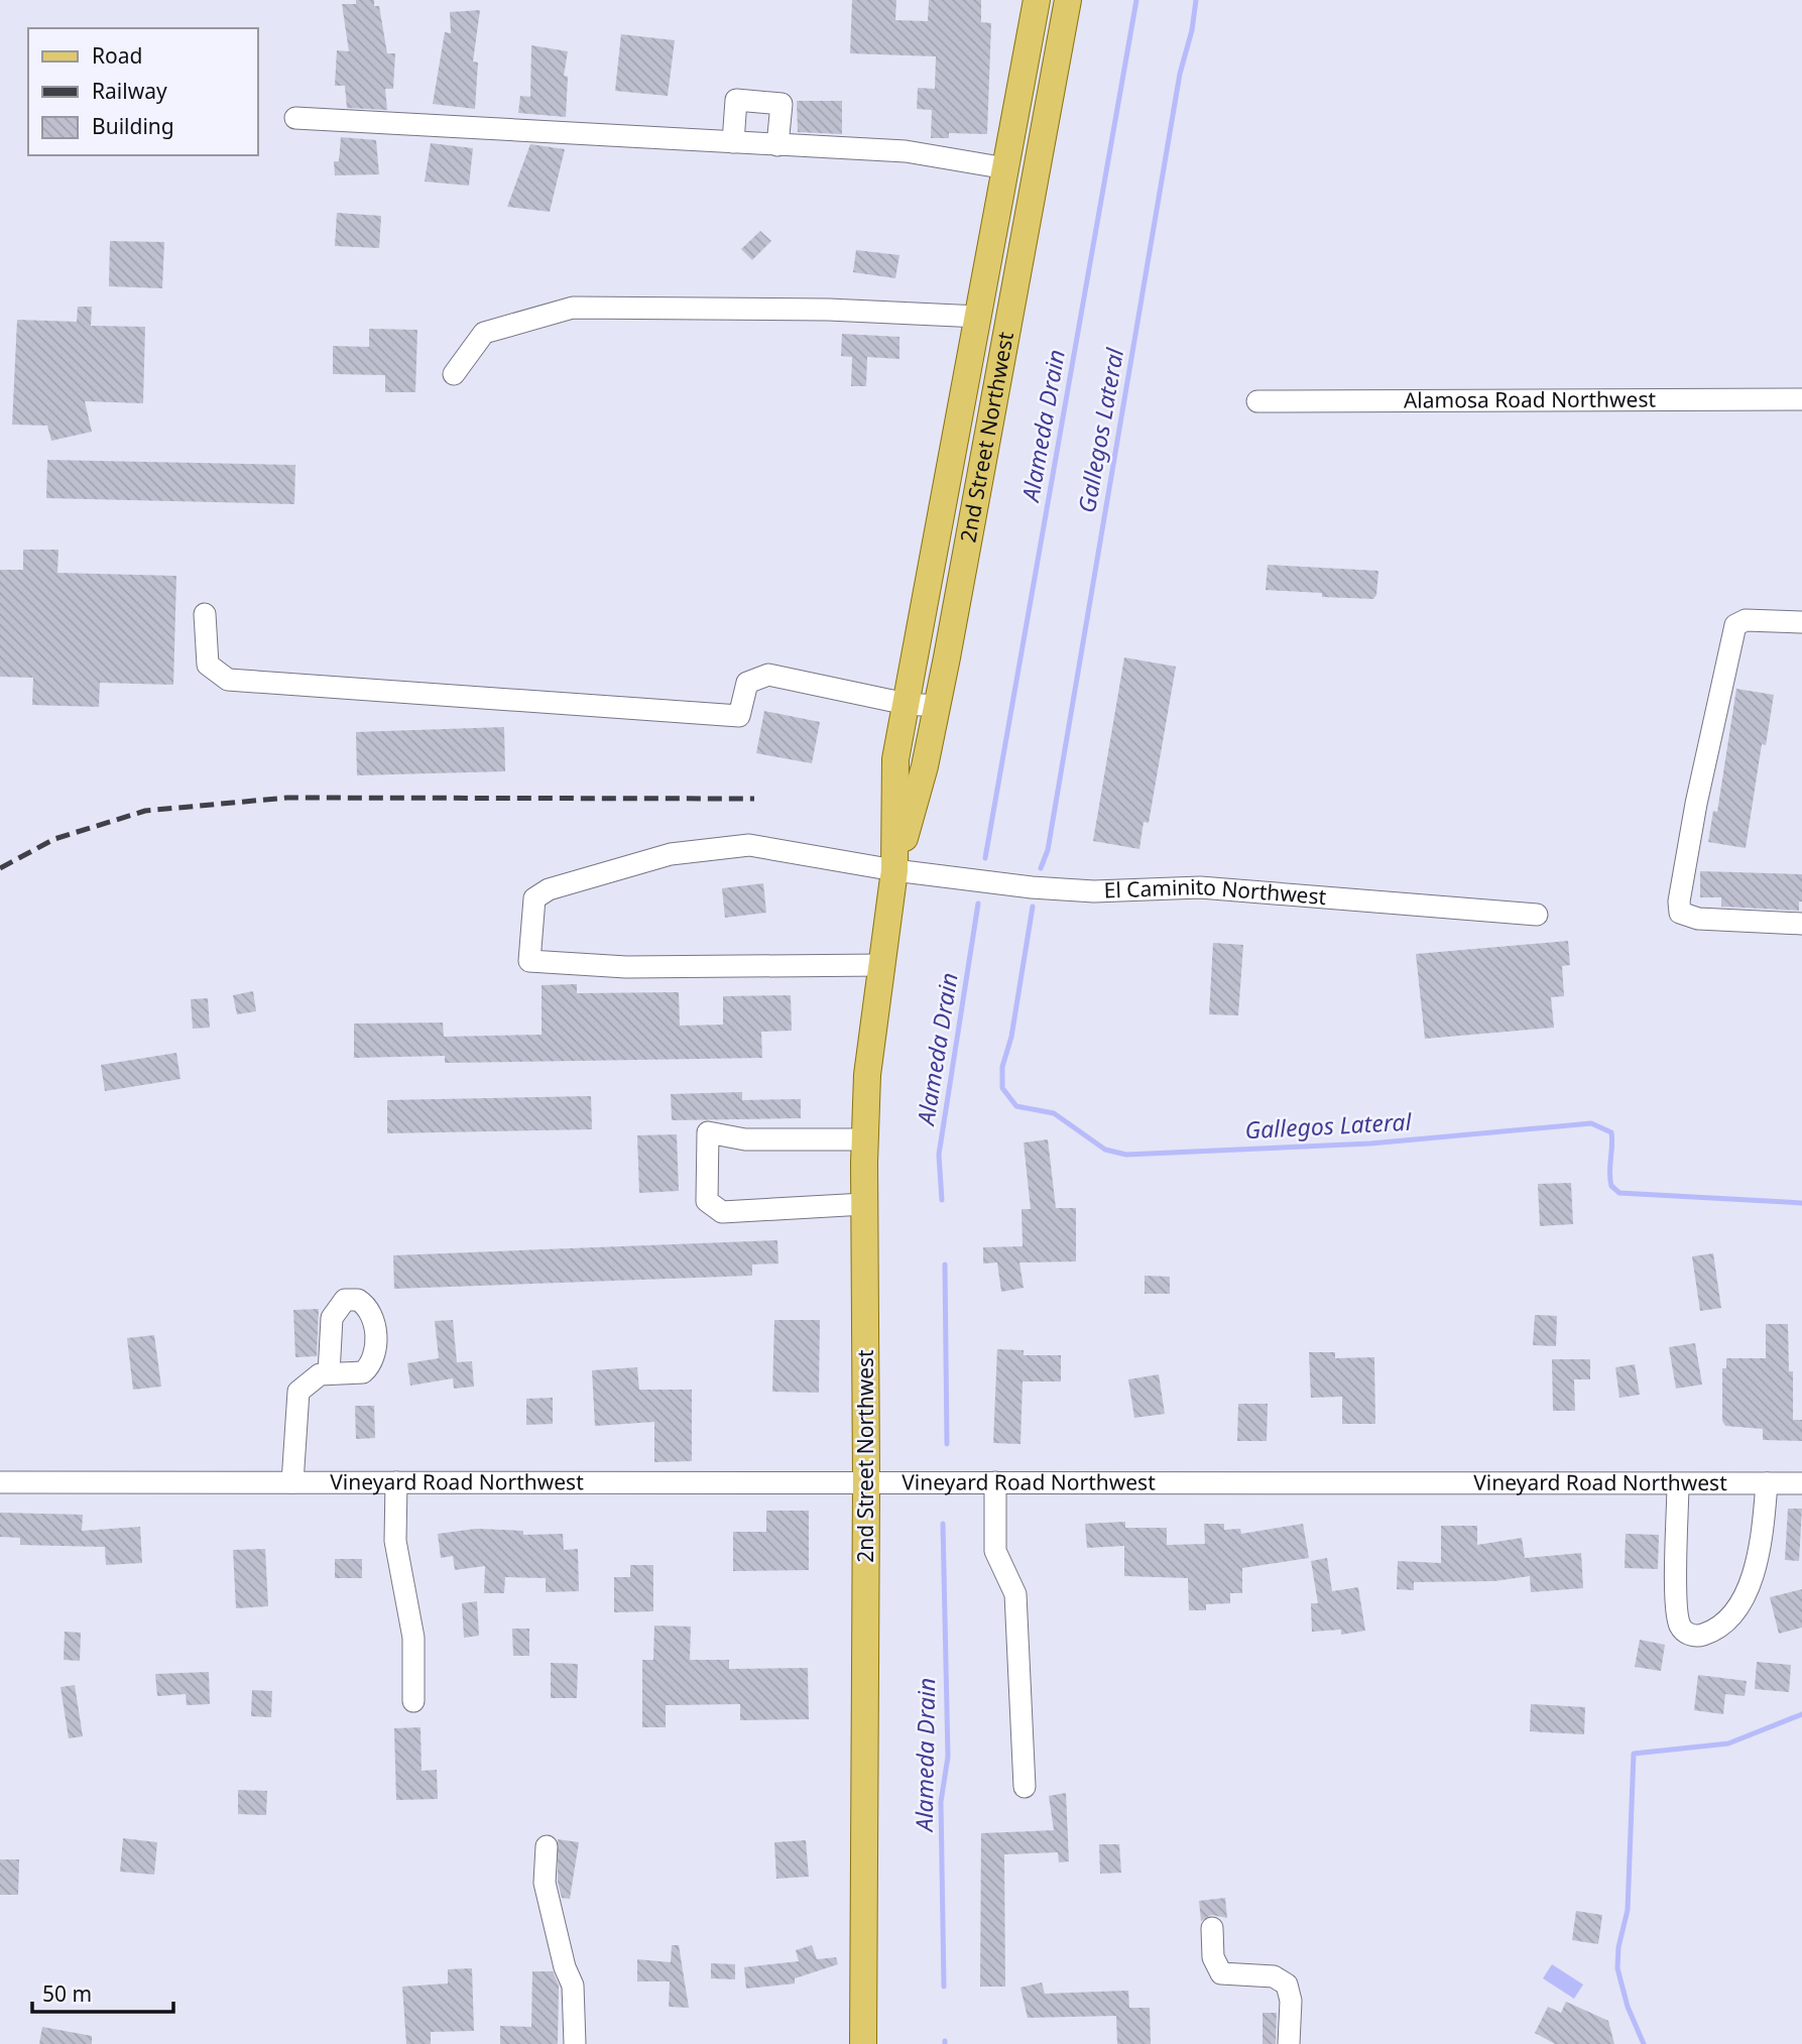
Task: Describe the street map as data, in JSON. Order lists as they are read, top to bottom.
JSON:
{
  "streets": {
    "main road": ["2nd Street Northwest"],
    "street": ["Alamosa Road Northwest", "El Caminito Northwest", "Vineyard Road Northwest"]
  },
  "crossings": [
    ["2nd Street Northwest", "El Caminito Northwest"],
    ["2nd Street Northwest", "Vineyard Road Northwest"]
  ],
  "water": ["Alameda Drain", "Gallegos Lateral"],
  "legend": ["Road", "Railway", "Building"],
  "scale_bar": "50 m"
}
